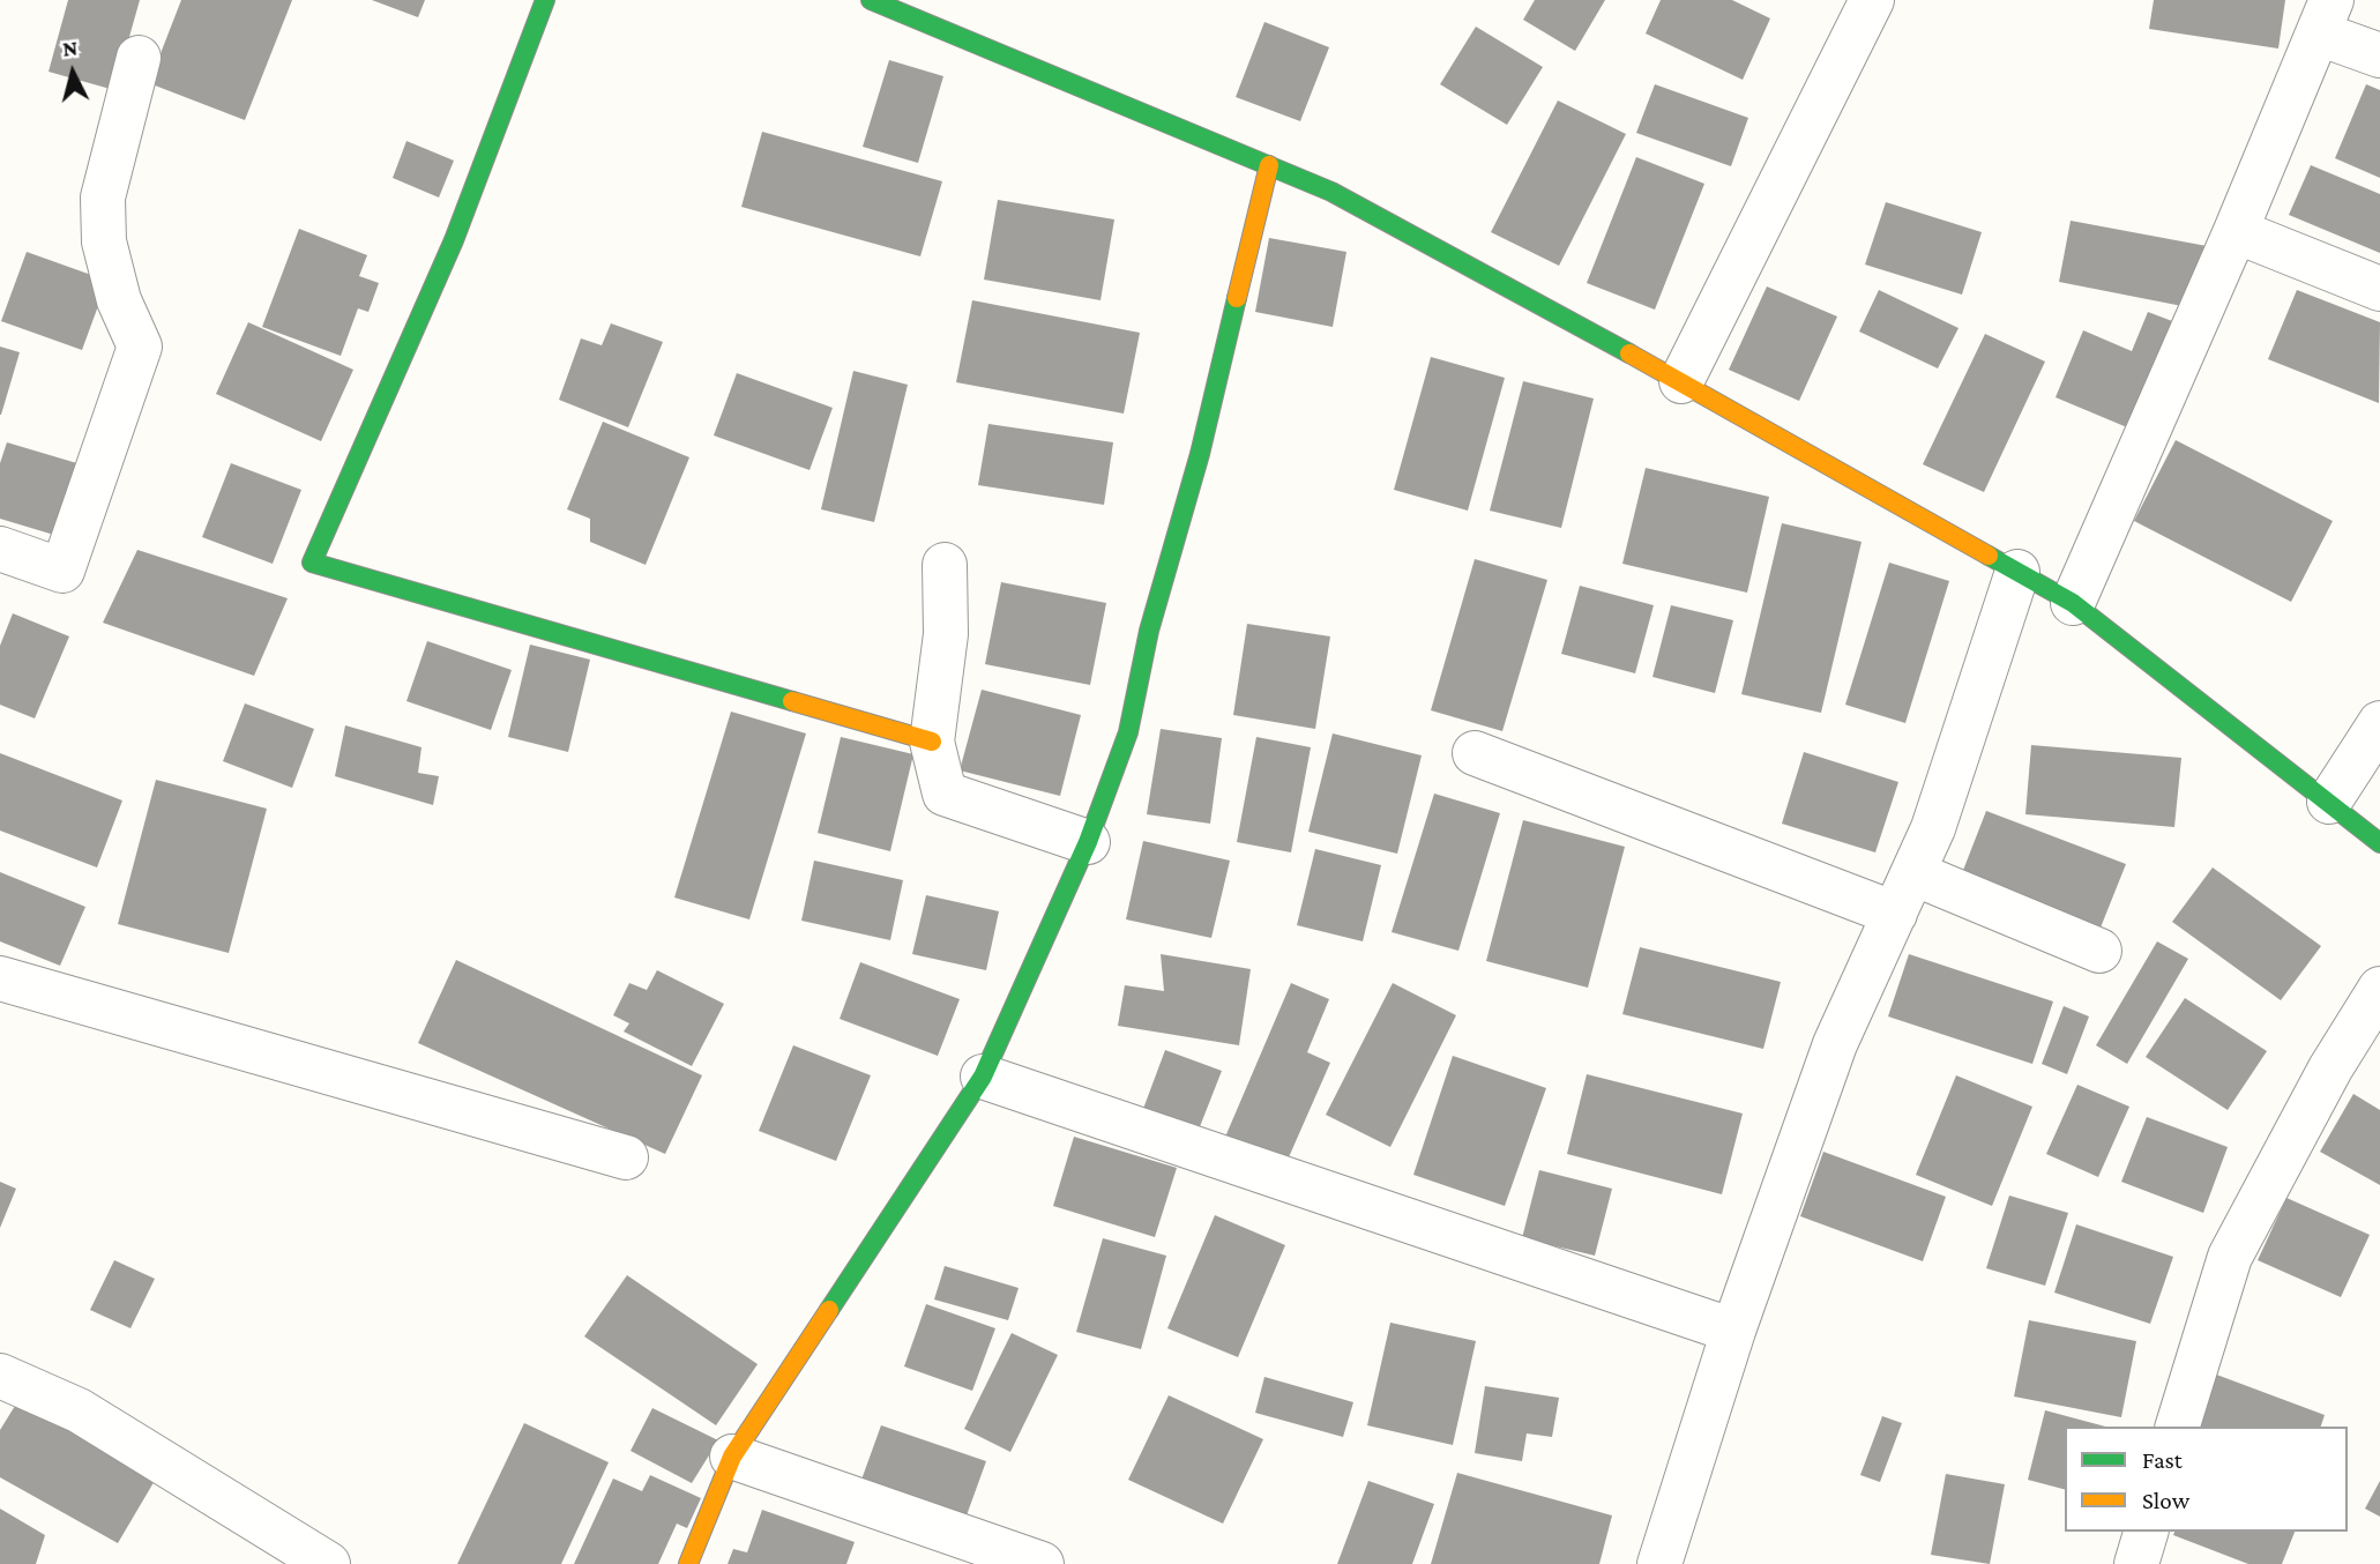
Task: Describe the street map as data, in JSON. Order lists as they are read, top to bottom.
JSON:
{
  "legend": ["Fast", "Slow"],
  "north": "top"
}
